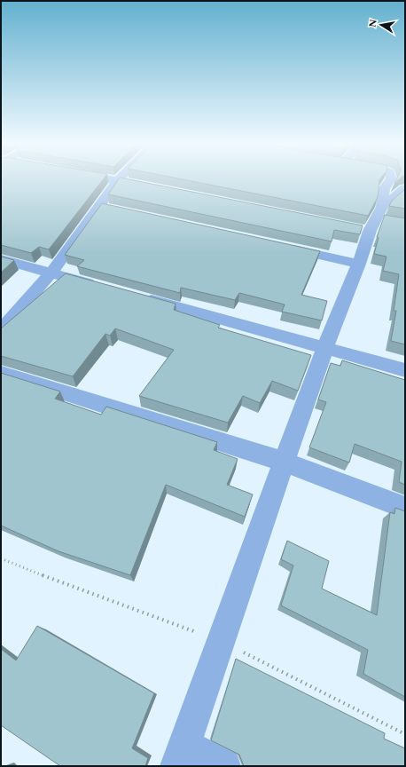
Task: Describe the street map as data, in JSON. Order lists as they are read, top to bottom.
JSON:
{
  "north": "left"
}
